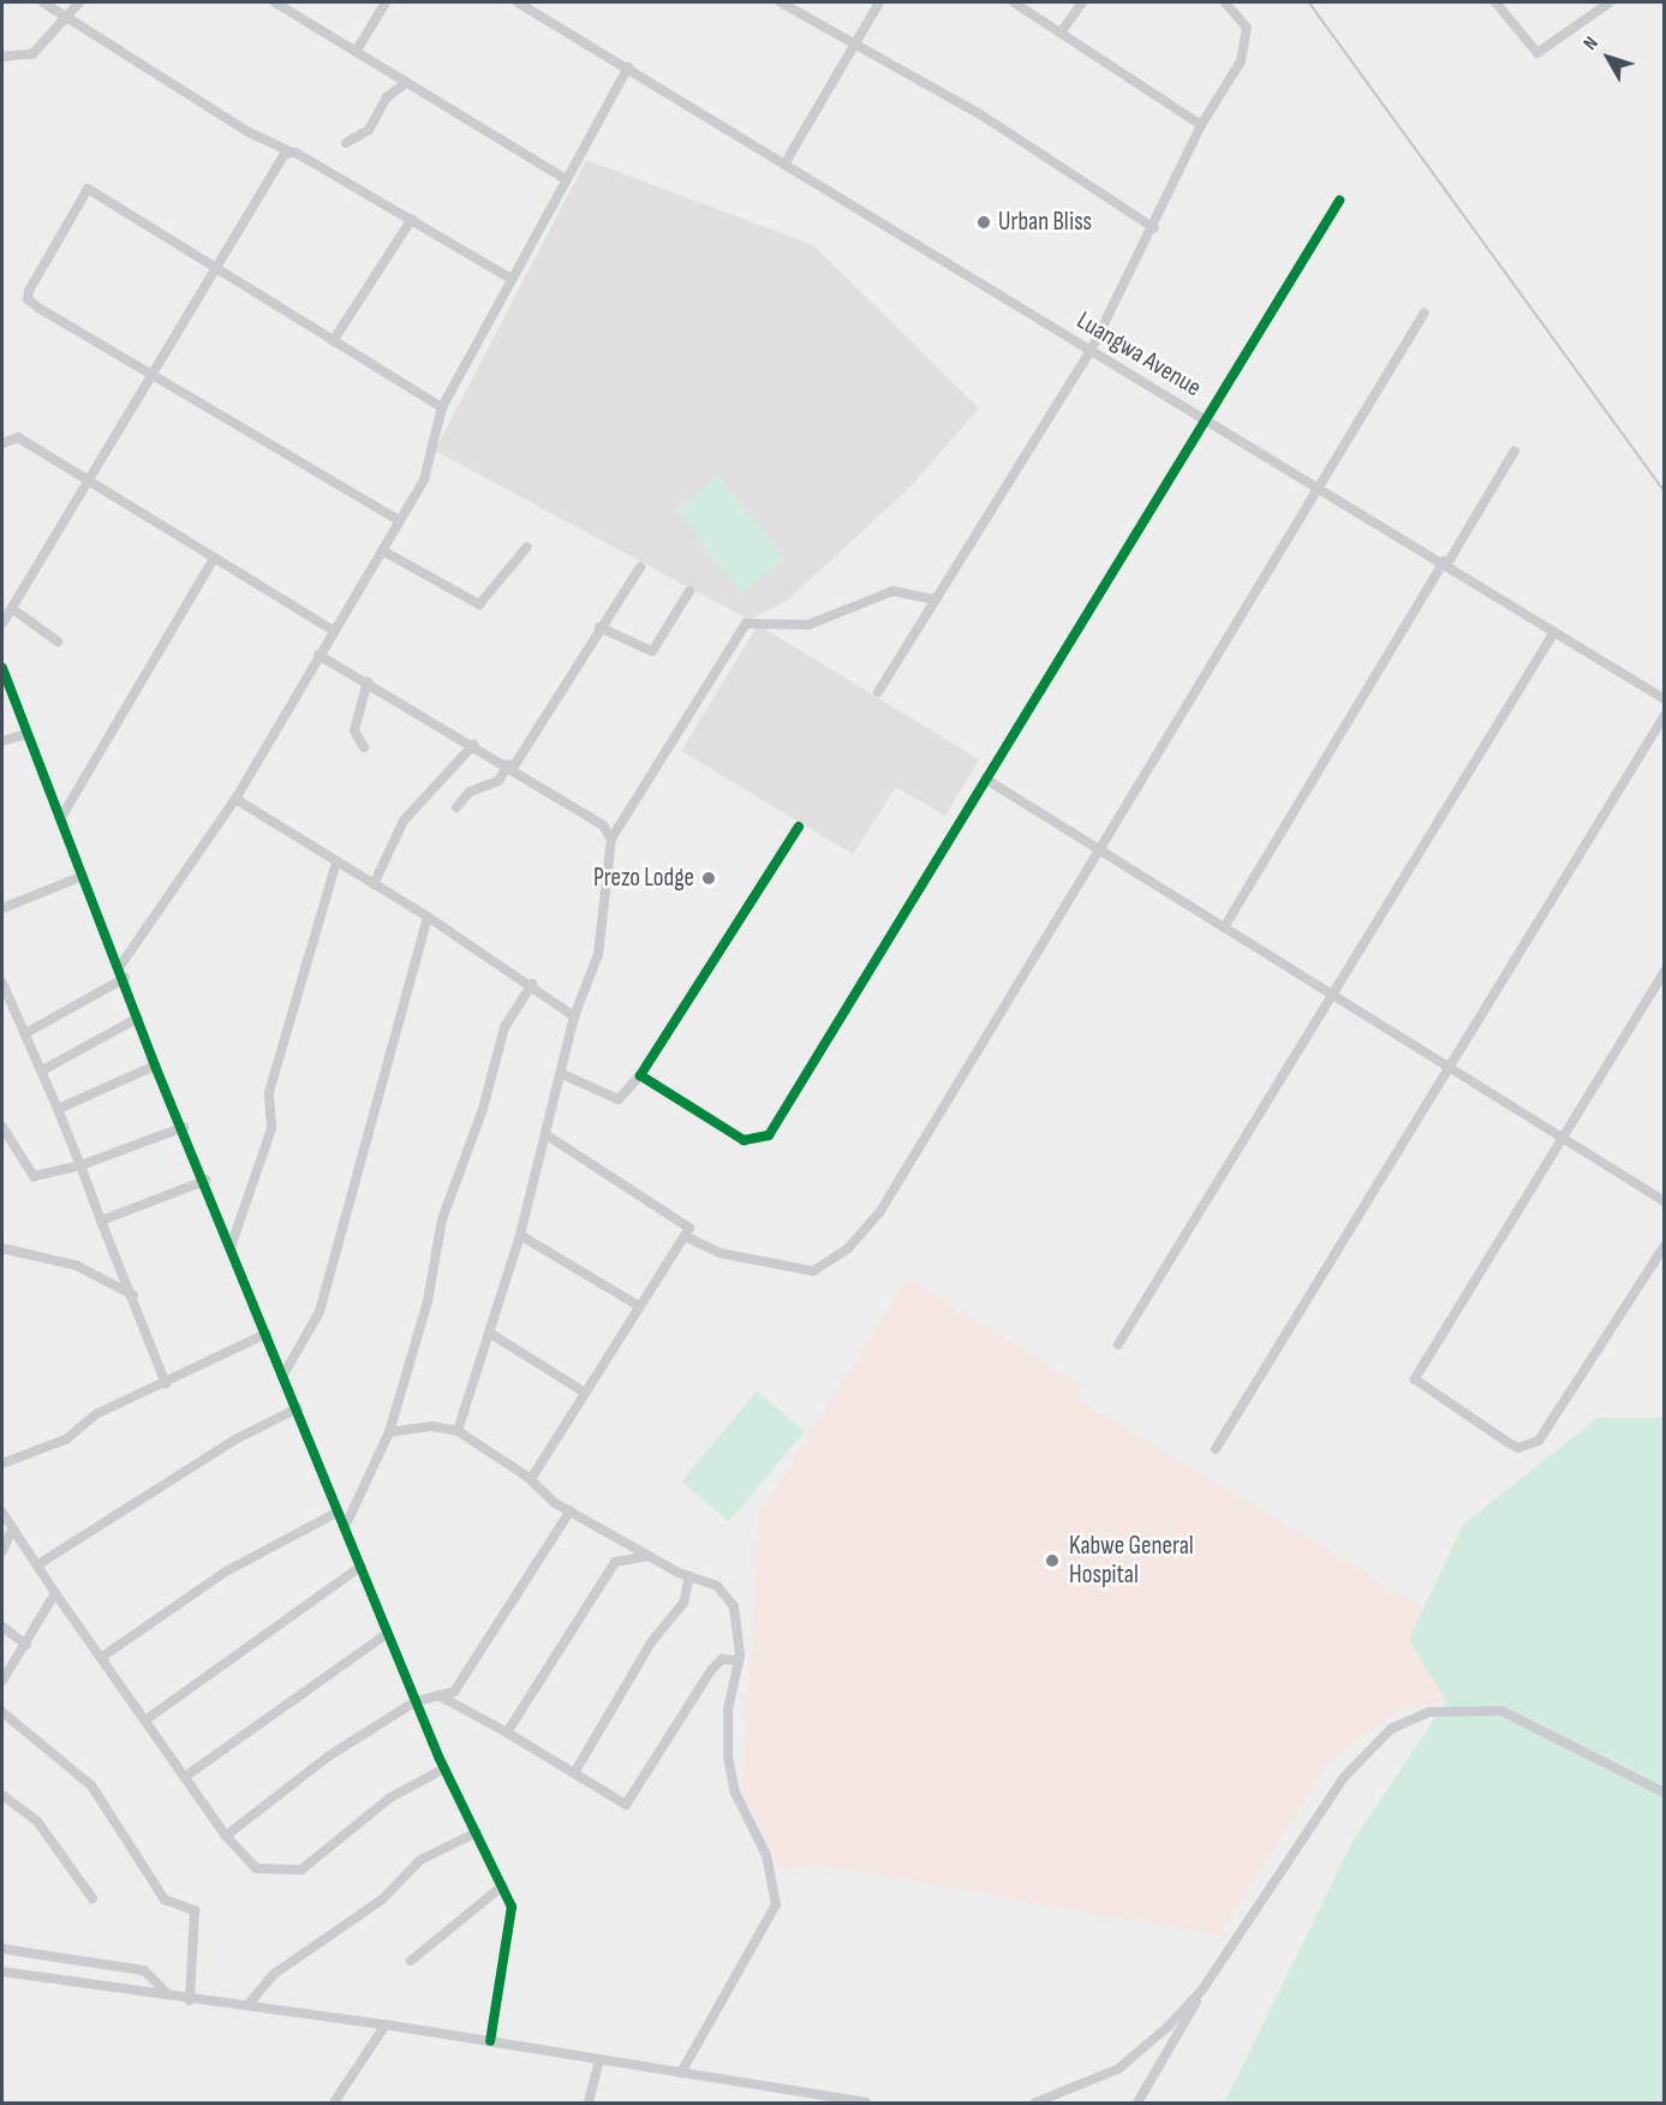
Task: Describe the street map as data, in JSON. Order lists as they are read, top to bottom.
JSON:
{
  "streets": {
    "street": ["Luangwa Avenue"]
  },
  "places": ["Urban Bliss", "Prezo Lodge", "Kabwe General Hospital"],
  "north": "top left"
}
